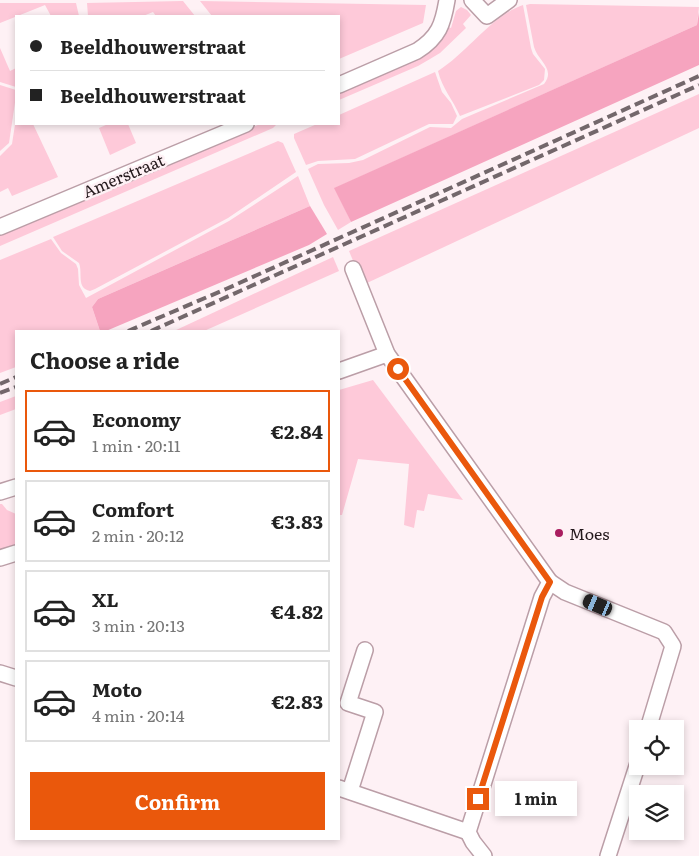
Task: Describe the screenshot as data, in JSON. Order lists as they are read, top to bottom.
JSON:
{
  "streets": {
    "street": ["Amerstraat"]
  },
  "places": ["Moes"],
  "page": {
    "banner": ["Beeldhouwerstraat", "Beeldhouwerstraat"],
    "heading": "Choose a ride",
    "list": [
      {
        "name": "Economy",
        "note": "1 min · 20:11",
        "value": "€2.84"
      },
      {
        "name": "Comfort",
        "note": "2 min · 20:12",
        "value": "€3.83"
      },
      {
        "name": "XL",
        "note": "3 min · 20:13",
        "value": "€4.82"
      },
      {
        "name": "Moto",
        "note": "4 min · 20:14",
        "value": "€2.83"
      }
    ],
    "buttons": "Confirm",
    "bubble": "1 min"
  }
}
